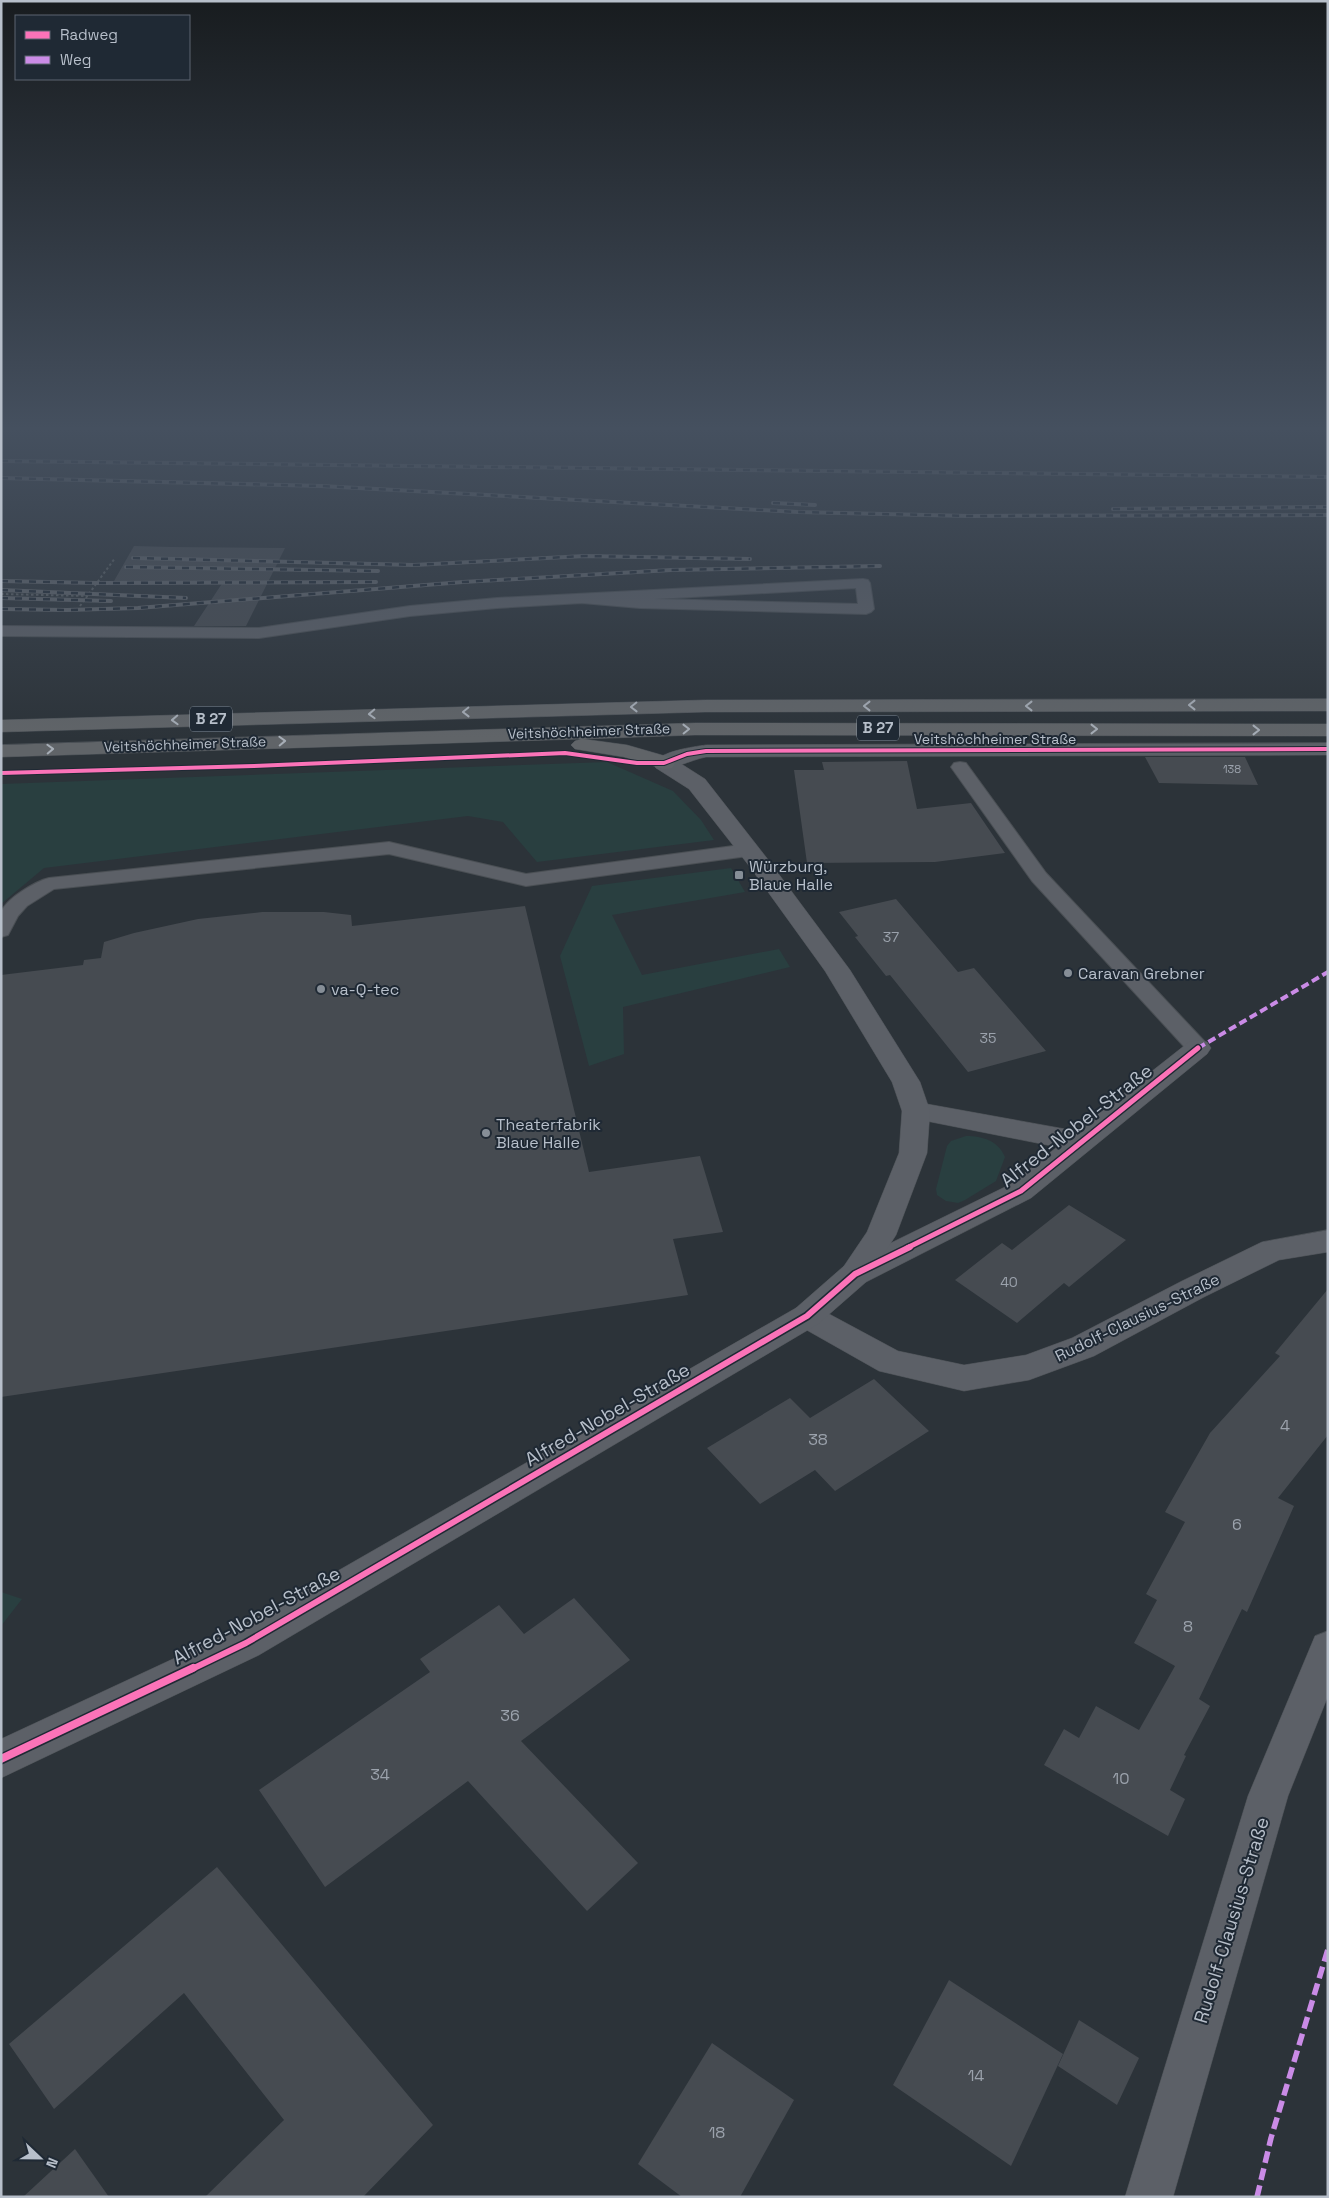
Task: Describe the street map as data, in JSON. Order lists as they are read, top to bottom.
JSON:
{
  "streets": {
    "highway": ["B 27", "Veitshöchheimer Straße"],
    "street": ["Alfred-Nobel-Straße", "Rudolf-Clausius-Straße"]
  },
  "crossings": [
    ["Veitshöchheimer Straße", "Alfred-Nobel-Straße"],
    ["Alfred-Nobel-Straße", "Rudolf-Clausius-Straße"]
  ],
  "places": {
    "transit": ["Würzburg, Blaue Halle"],
    "other": ["Caravan Grebner", "va-Q-tec", "Theaterfabrik Blaue Halle"]
  },
  "house_numbers": [
    "138",
    "37",
    "35",
    "40",
    "4",
    "38",
    "6",
    "8",
    "36",
    "34",
    "10",
    "14",
    "18"
  ],
  "legend": ["Radweg", "Weg"],
  "north": "right"
}
